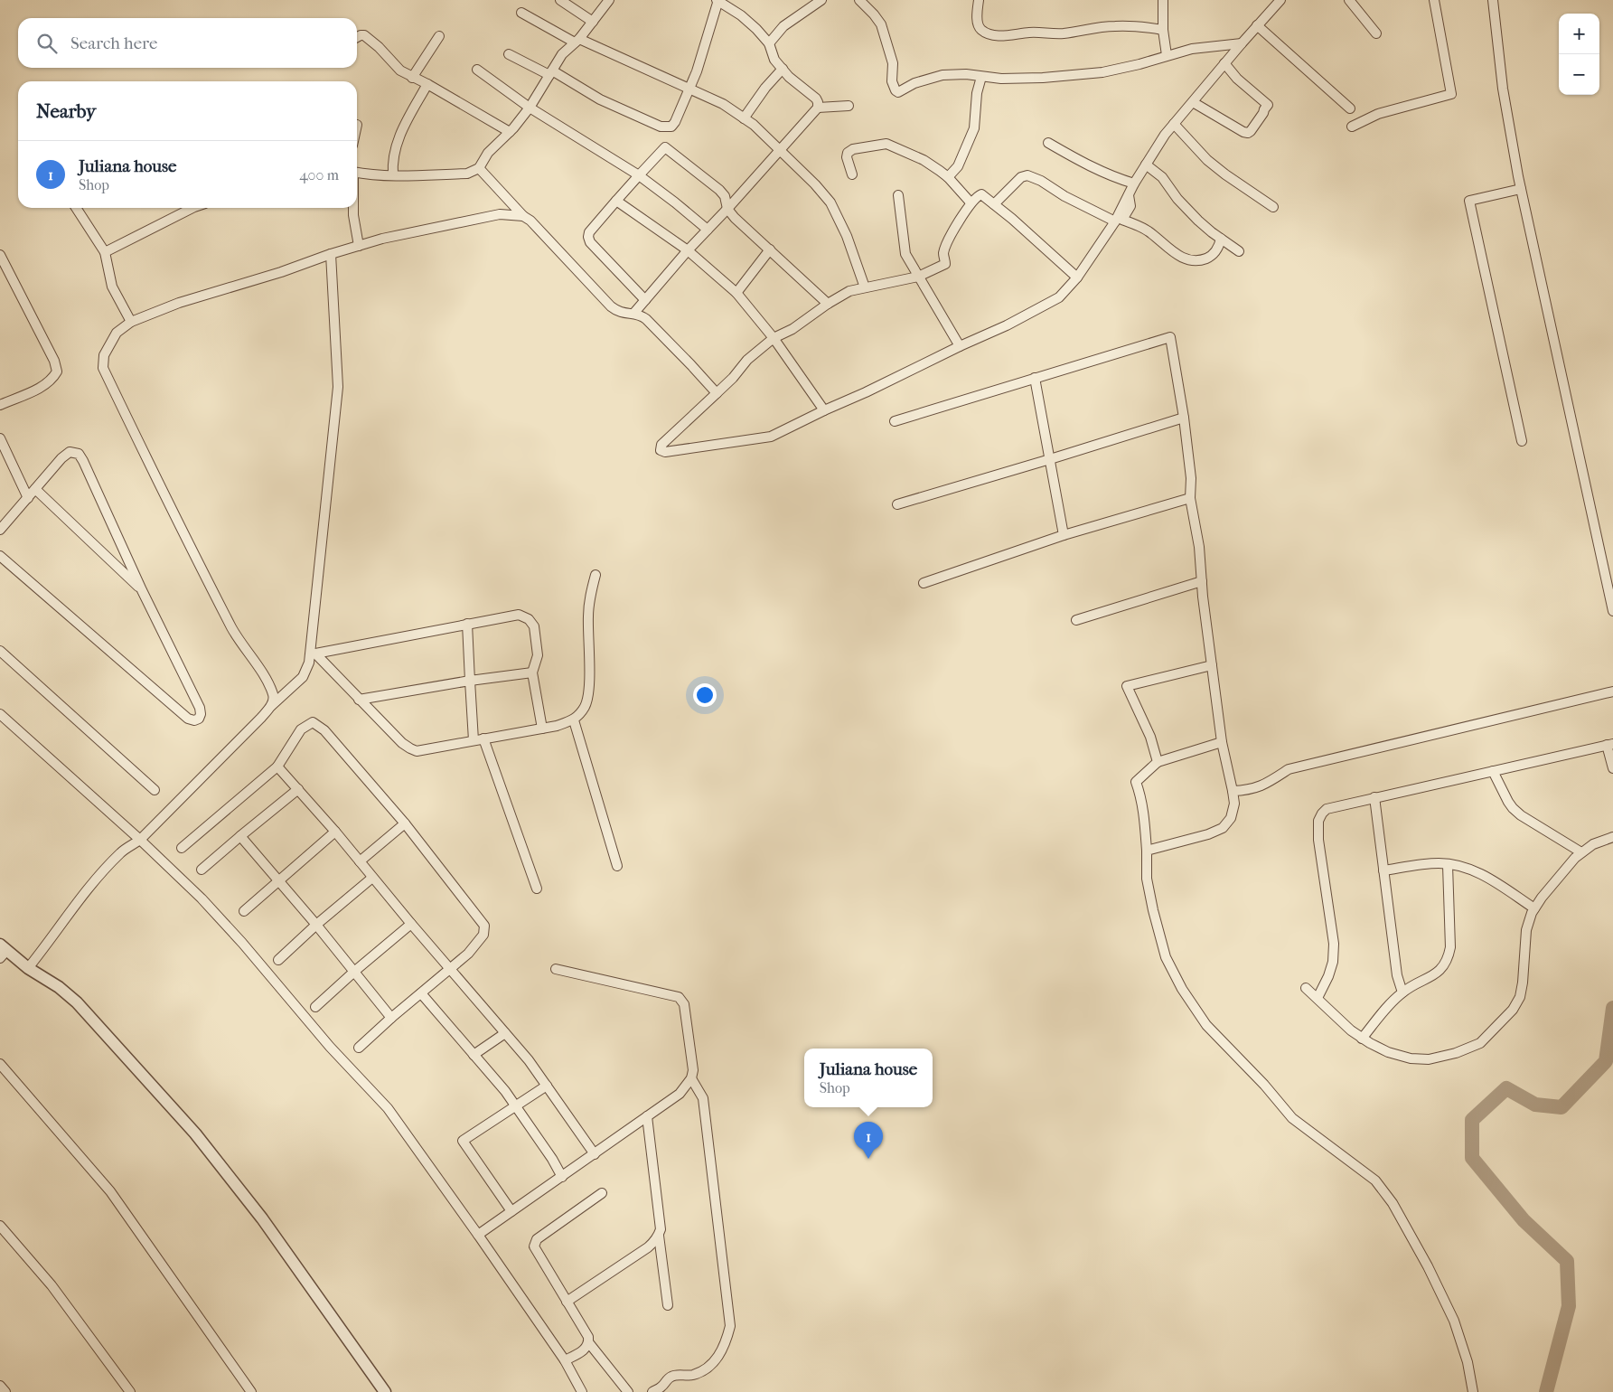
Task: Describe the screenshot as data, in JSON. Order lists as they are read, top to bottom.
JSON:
{
  "page": {
    "map_buttons": ["+", "−"],
    "search": "Search here",
    "heading": "Nearby",
    "list": [
      {
        "mark": "1",
        "name": "Juliana house",
        "note": "Shop",
        "value": "400 m"
      }
    ],
    "popup": ["Juliana house", "Shop"],
    "pins": "1"
  }
}
